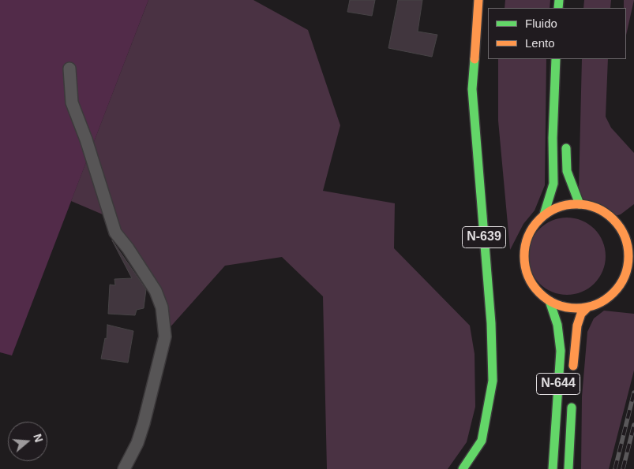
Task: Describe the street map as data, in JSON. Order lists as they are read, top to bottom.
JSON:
{
  "streets": {
    "highway": ["N-639", "N-644"]
  },
  "legend": ["Fluido", "Lento"],
  "north": "right"
}
